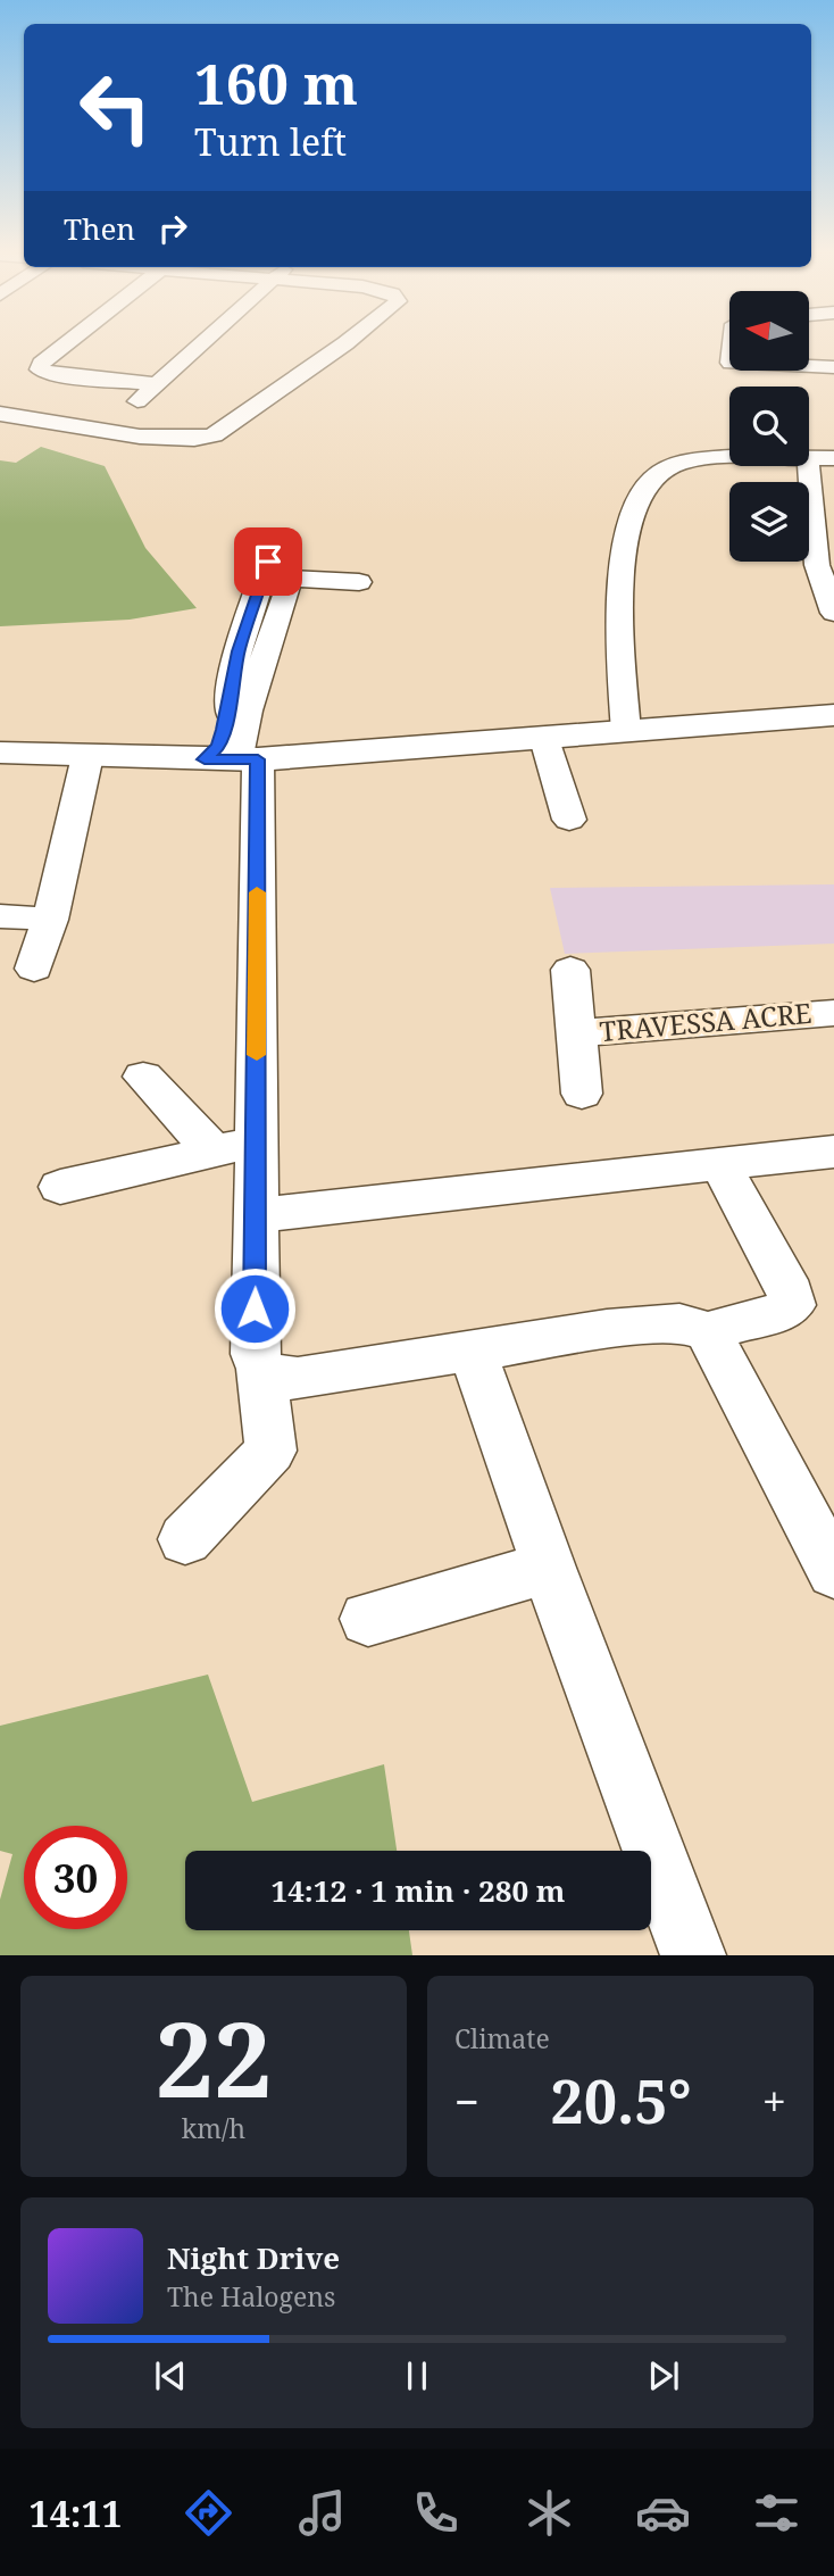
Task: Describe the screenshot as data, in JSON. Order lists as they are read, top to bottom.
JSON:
{
  "streets": {
    "street": ["TRAVESSA ACRE"]
  },
  "north": "left",
  "page": {
    "turn": ["160 m", "Turn left"],
    "then": "Then",
    "limit": "30",
    "trip": "14:12 · 1 min · 280 m",
    "tile": [
      ["22", "km/h"],
      "Climate"
    ],
    "heat": ["−", "20.5°", "+"],
    "song": ["Night Drive", "The Halogens"],
    "tabs": "14:11"
  }
}
